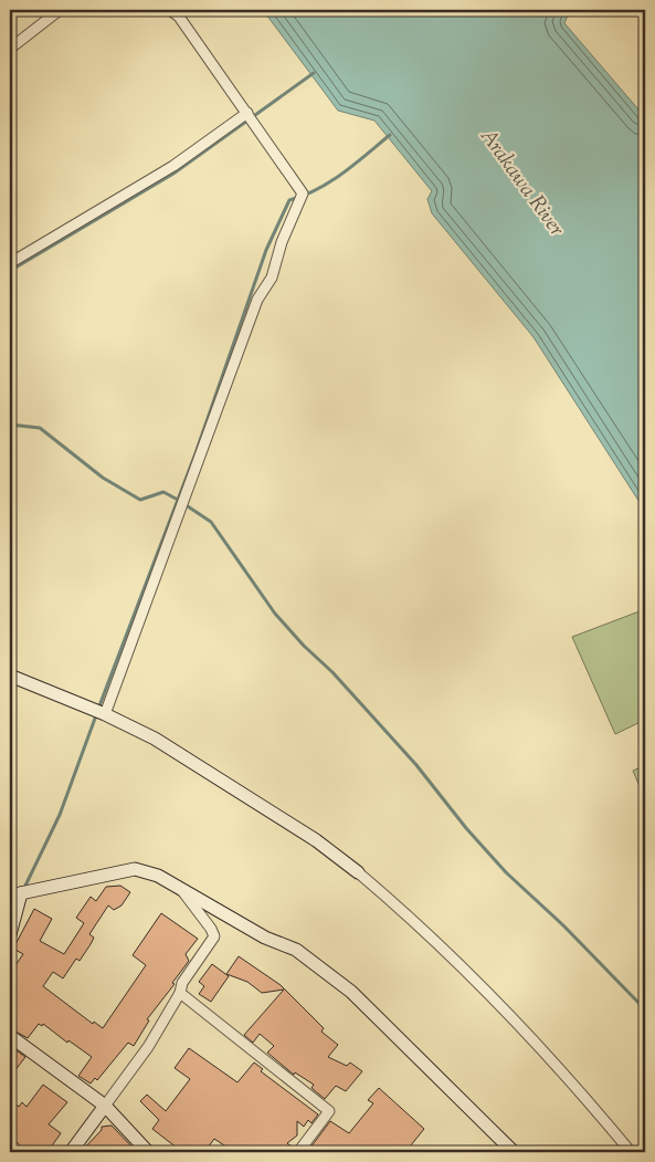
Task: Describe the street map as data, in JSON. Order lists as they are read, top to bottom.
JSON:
{
  "water": ["Arakawa River"]
}
